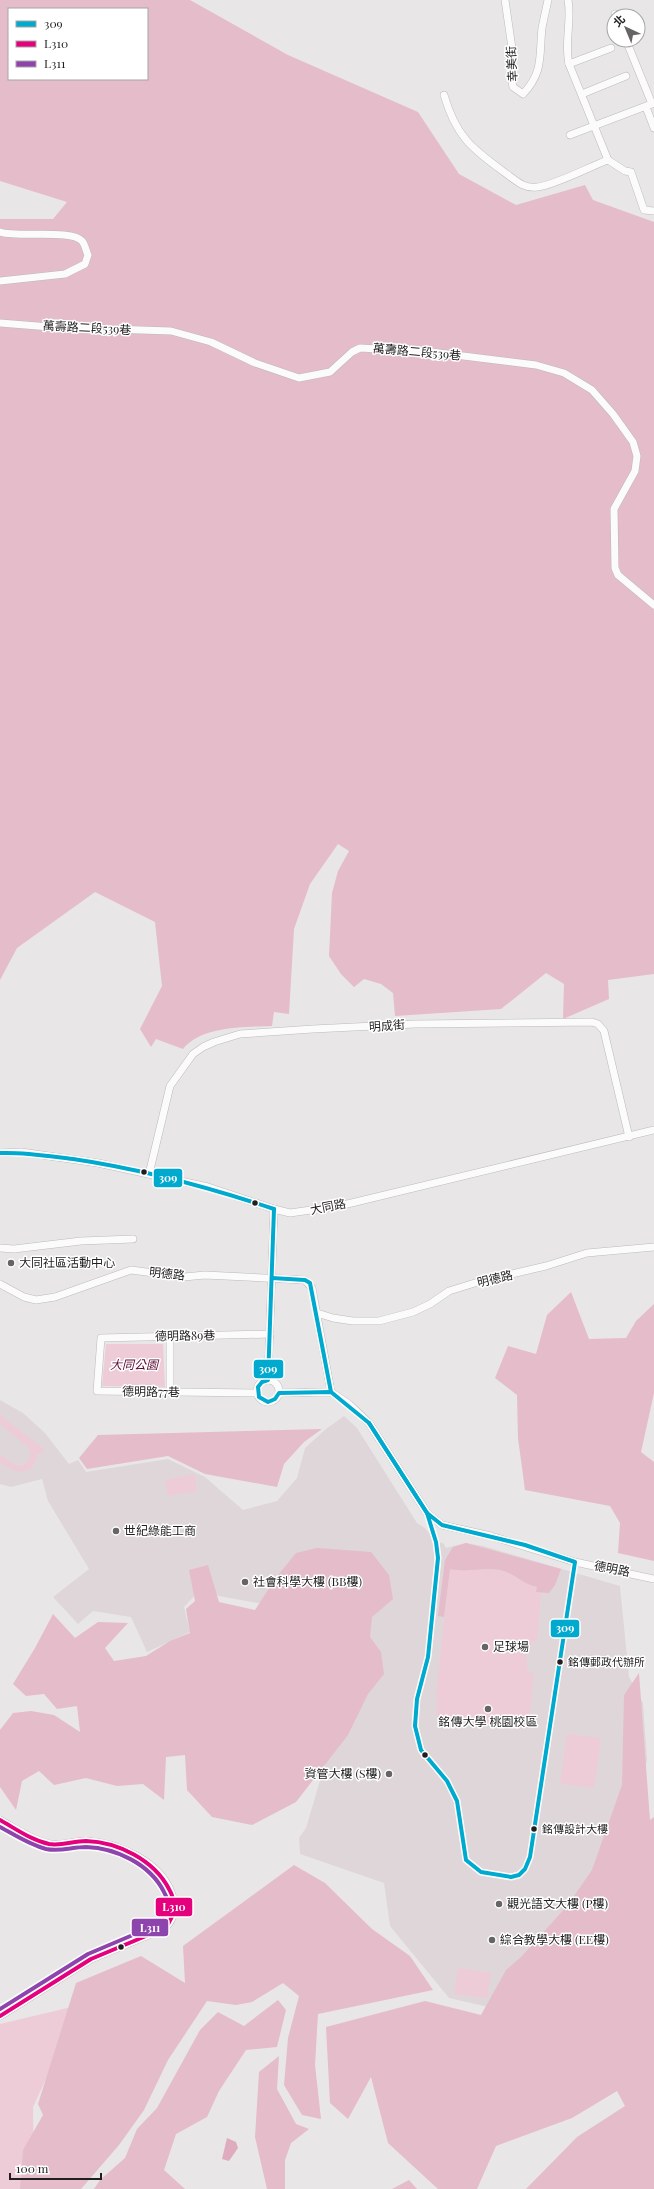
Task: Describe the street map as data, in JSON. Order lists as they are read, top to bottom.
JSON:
{
  "streets": {
    "street": [
      "幸美街",
      "萬壽路二段539巷",
      "明成街",
      "大同路",
      "明德路",
      "德明路89巷",
      "德明路77巷",
      "德明路"
    ]
  },
  "crossings": [
    ["明成街", "大同路"],
    ["明德路", "德明路"],
    ["德明路89巷", "德明路77巷"]
  ],
  "parks": ["大同公園"],
  "places": [
    "大同社區活動中心",
    "世紀綠能工商",
    "社會科學大樓 (BB樓)",
    "足球場",
    "銘傳郵政代辦所",
    "銘傳大學 桃園校區",
    "資管大樓 (S樓)",
    "銘傳設計大樓",
    "觀光語文大樓 (P樓)",
    "綜合教學大樓 (EE樓)"
  ],
  "lines": ["transit line 309", "transit line L310", "transit line L311"],
  "legend": ["309", "L310", "L311"],
  "scale_bar": "100 m",
  "north": "top left"
}
